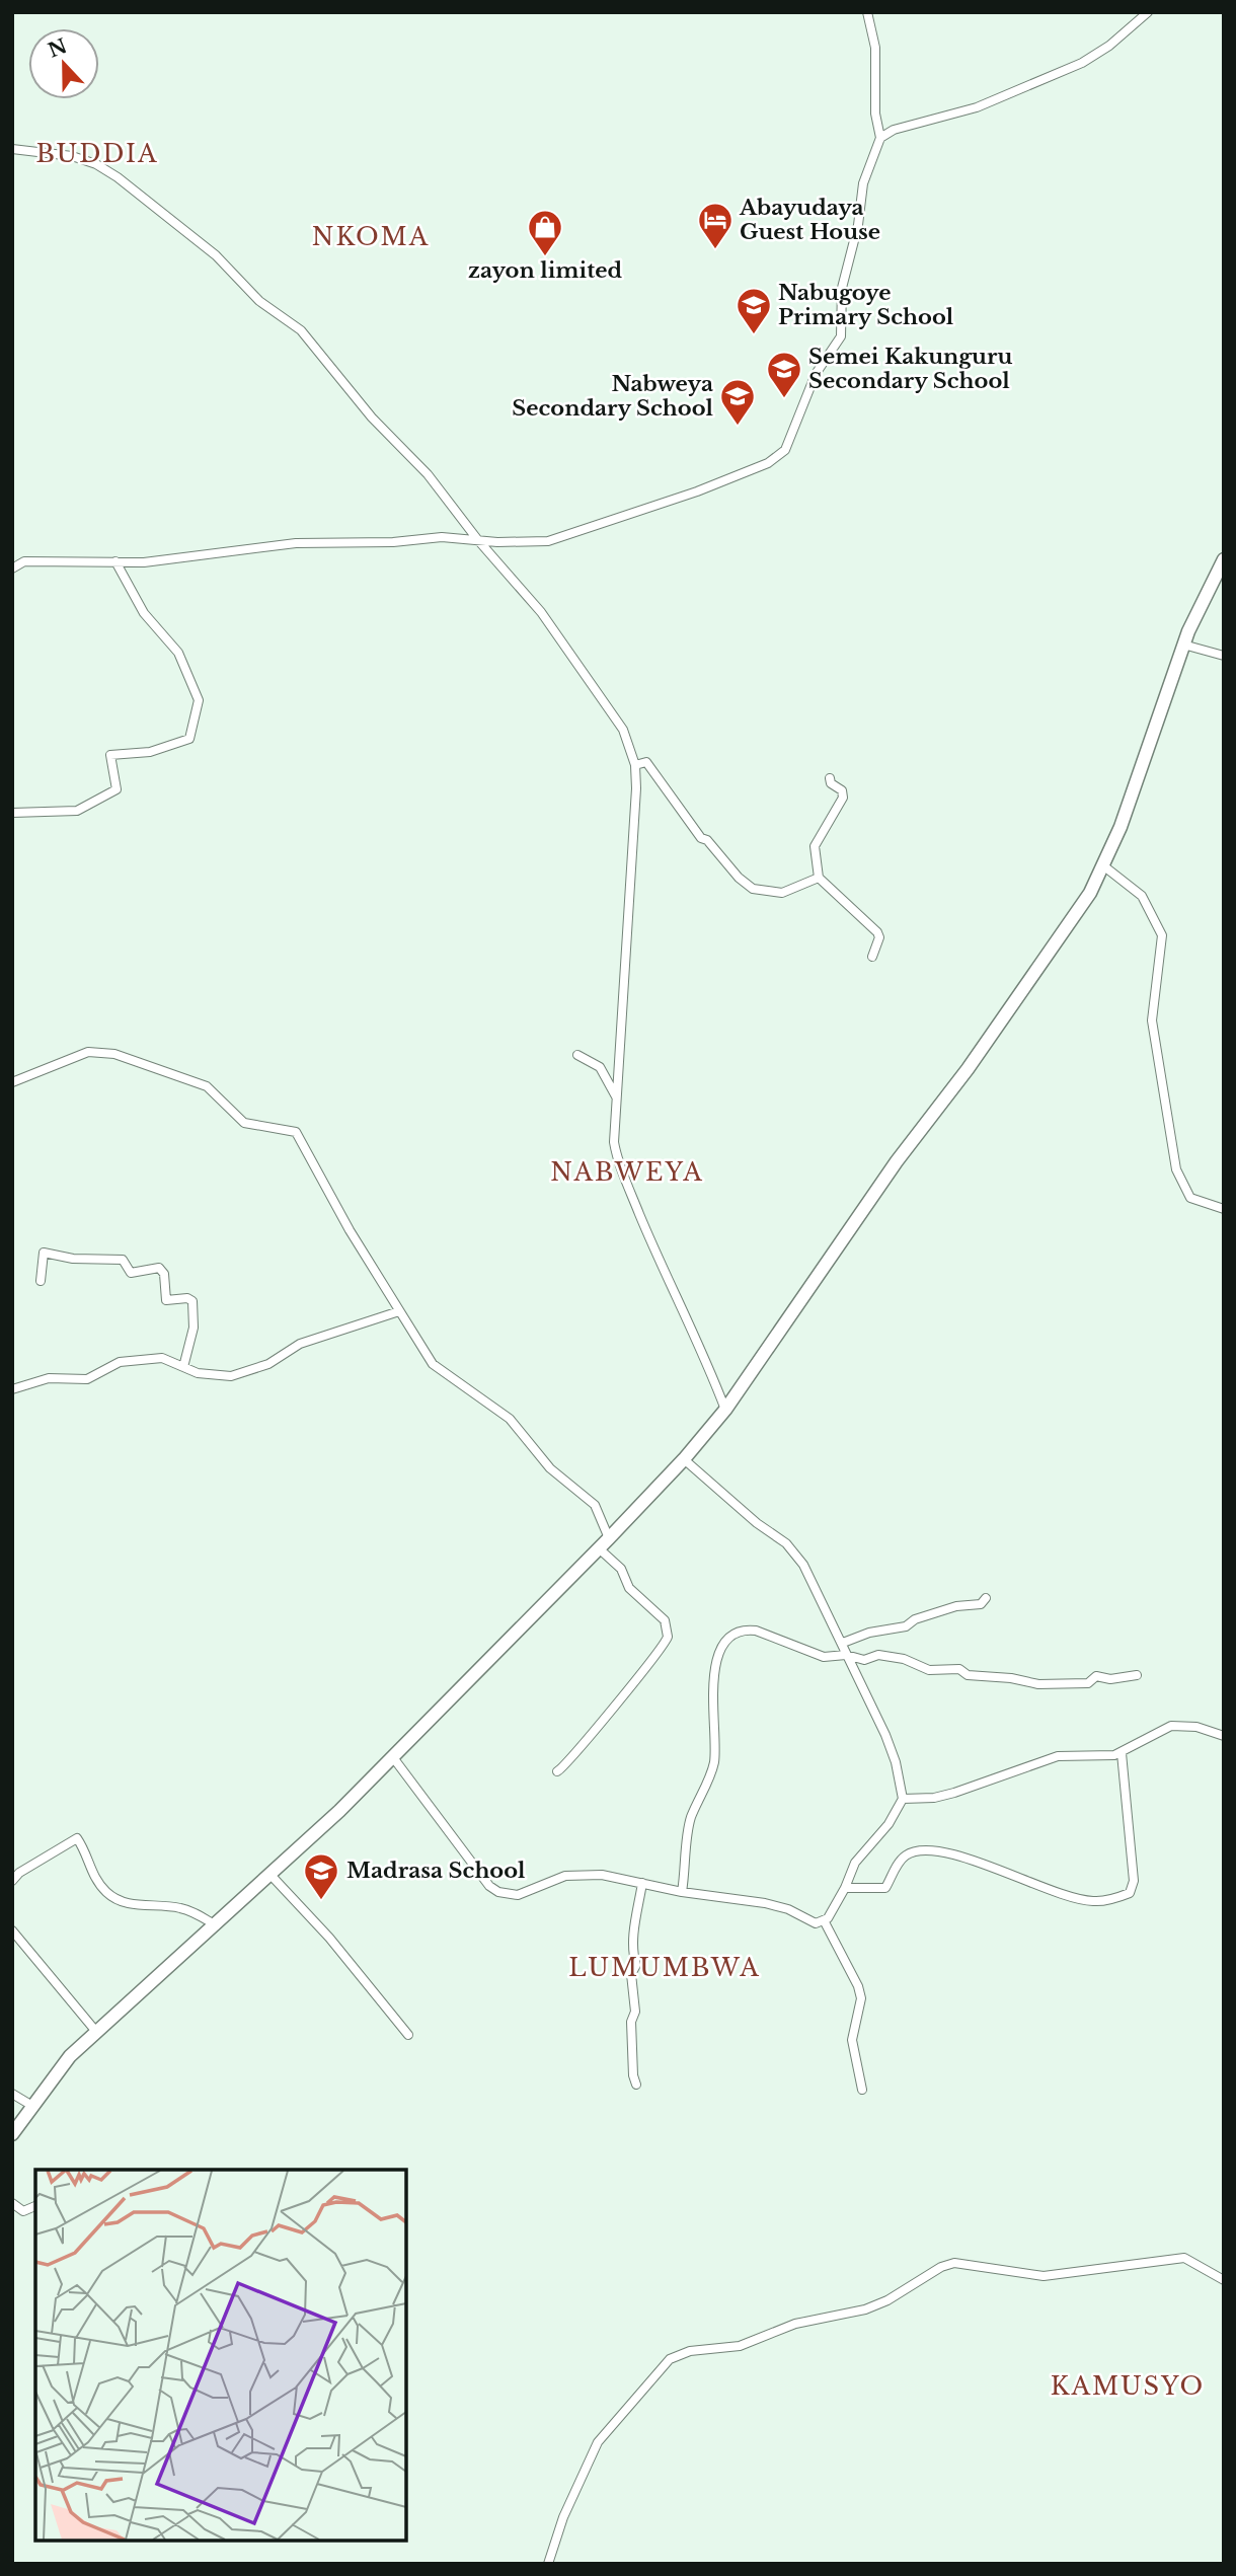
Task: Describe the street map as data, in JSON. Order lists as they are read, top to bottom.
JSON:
{
  "districts": [
    "BUDDIA",
    "NKOMA",
    "NABWEYA",
    "LUMUMBWA",
    "KAMUSYO"
  ],
  "places": {
    "hotel": ["Abayudaya Guest House"],
    "shop": ["zayon limited"],
    "school or university": [
      "Nabugoye Primary School",
      "Semei Kakunguru Secondary School",
      "Nabweya Secondary School",
      "Madrasa School"
    ]
  },
  "north": "top"
}
